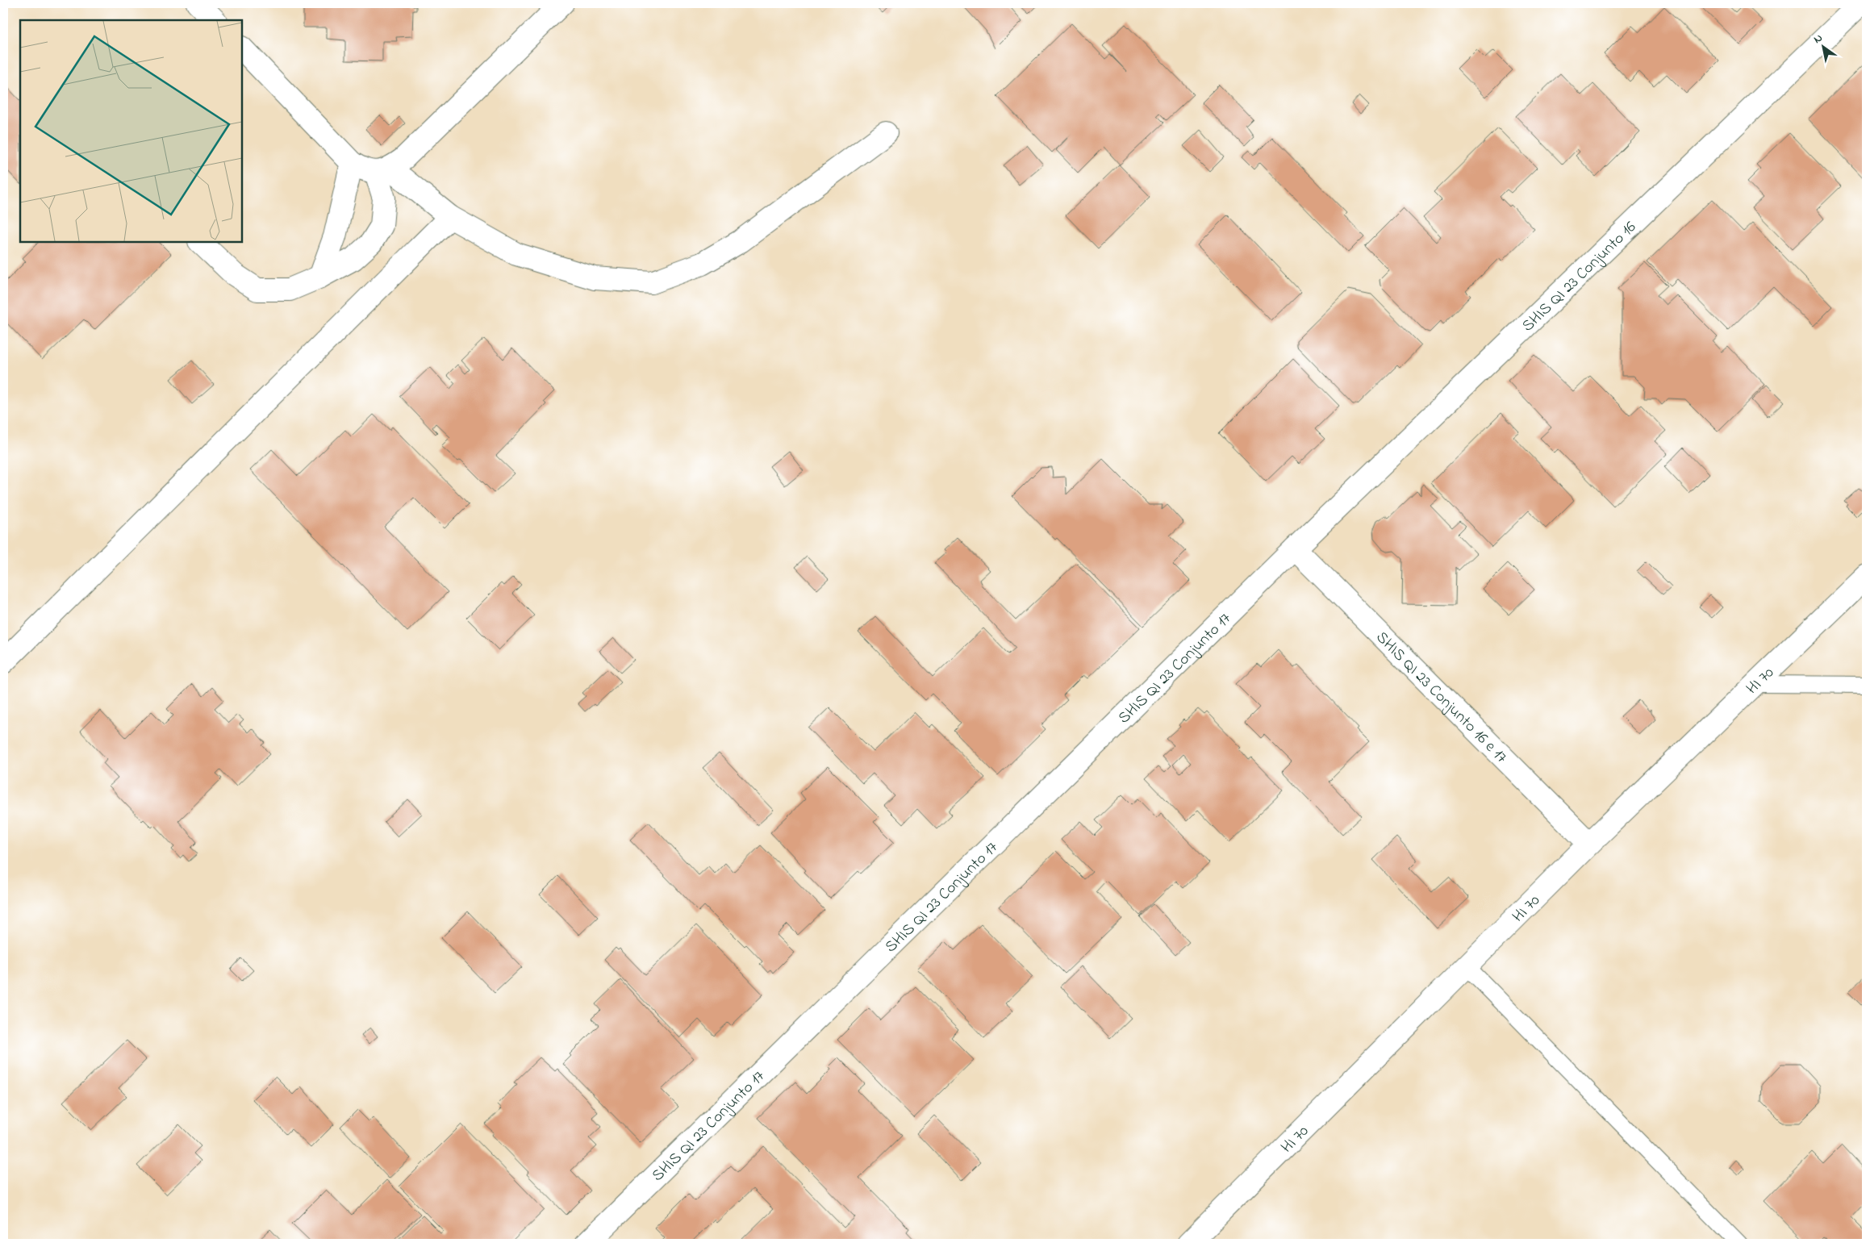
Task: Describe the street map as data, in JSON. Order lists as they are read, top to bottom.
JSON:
{
  "streets": {
    "street": [
      "SHIS QI 23 Conjunto 16",
      "SHIS QI 23 Conjunto 17",
      "HI 70",
      "SHIS QI 23 Conjunto 16 e 17"
    ]
  },
  "crossings": [
    ["SHIS QI 23 Conjunto 16", "SHIS QI 23 Conjunto 17"],
    ["SHIS QI 23 Conjunto 16", "SHIS QI 23 Conjunto 16 e 17"],
    ["SHIS QI 23 Conjunto 17", "SHIS QI 23 Conjunto 16 e 17"],
    ["HI 70", "SHIS QI 23 Conjunto 16 e 17"]
  ],
  "north": "top left"
}
